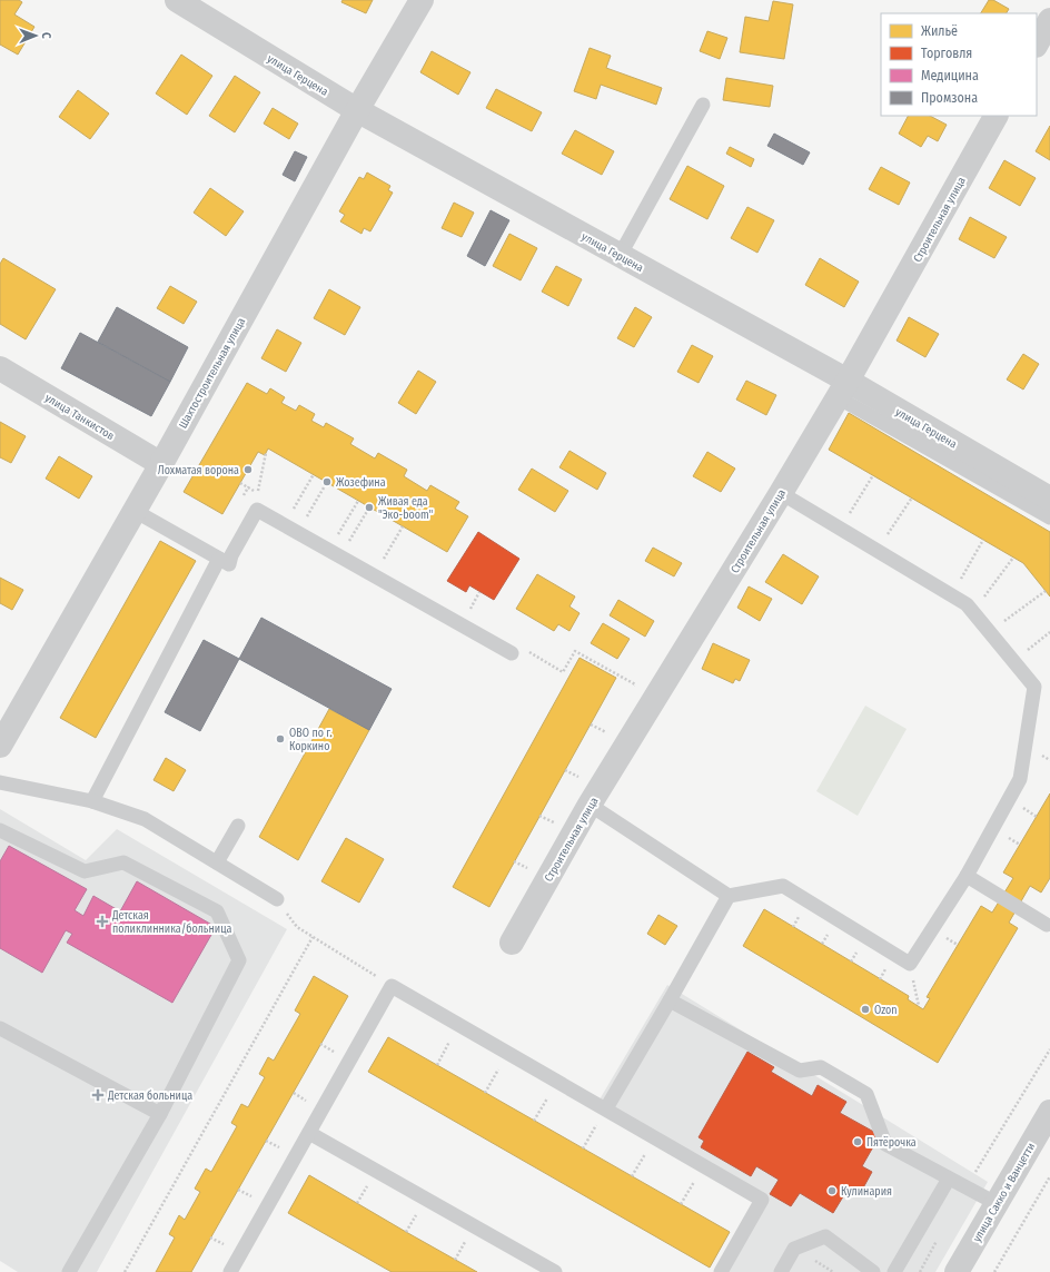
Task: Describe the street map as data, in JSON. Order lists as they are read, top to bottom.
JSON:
{
  "streets": {
    "street": [
      "улица Герцена",
      "Строительная улица",
      "Шахтостроительная улица",
      "улица Танкистов",
      "улица Сакко и Ванцетти"
    ]
  },
  "crossings": [
    ["улица Герцена", "Строительная улица"],
    ["улица Герцена", "Шахтостроительная улица"],
    ["Шахтостроительная улица", "улица Танкистов"]
  ],
  "places": {
    "other": [
      "Лохматая ворона",
      "Жозефина",
      "Живая еда \"Эко-boom\"",
      "ОВО по г. Коркино",
      "Ozon",
      "Пятёрочка",
      "Кулинария"
    ],
    "health": ["Детская поликлинника/больница", "Детская больница"]
  },
  "legend": [
    "Жильё",
    "Торговля",
    "Медицина",
    "Промзона"
  ],
  "north": "right"
}
